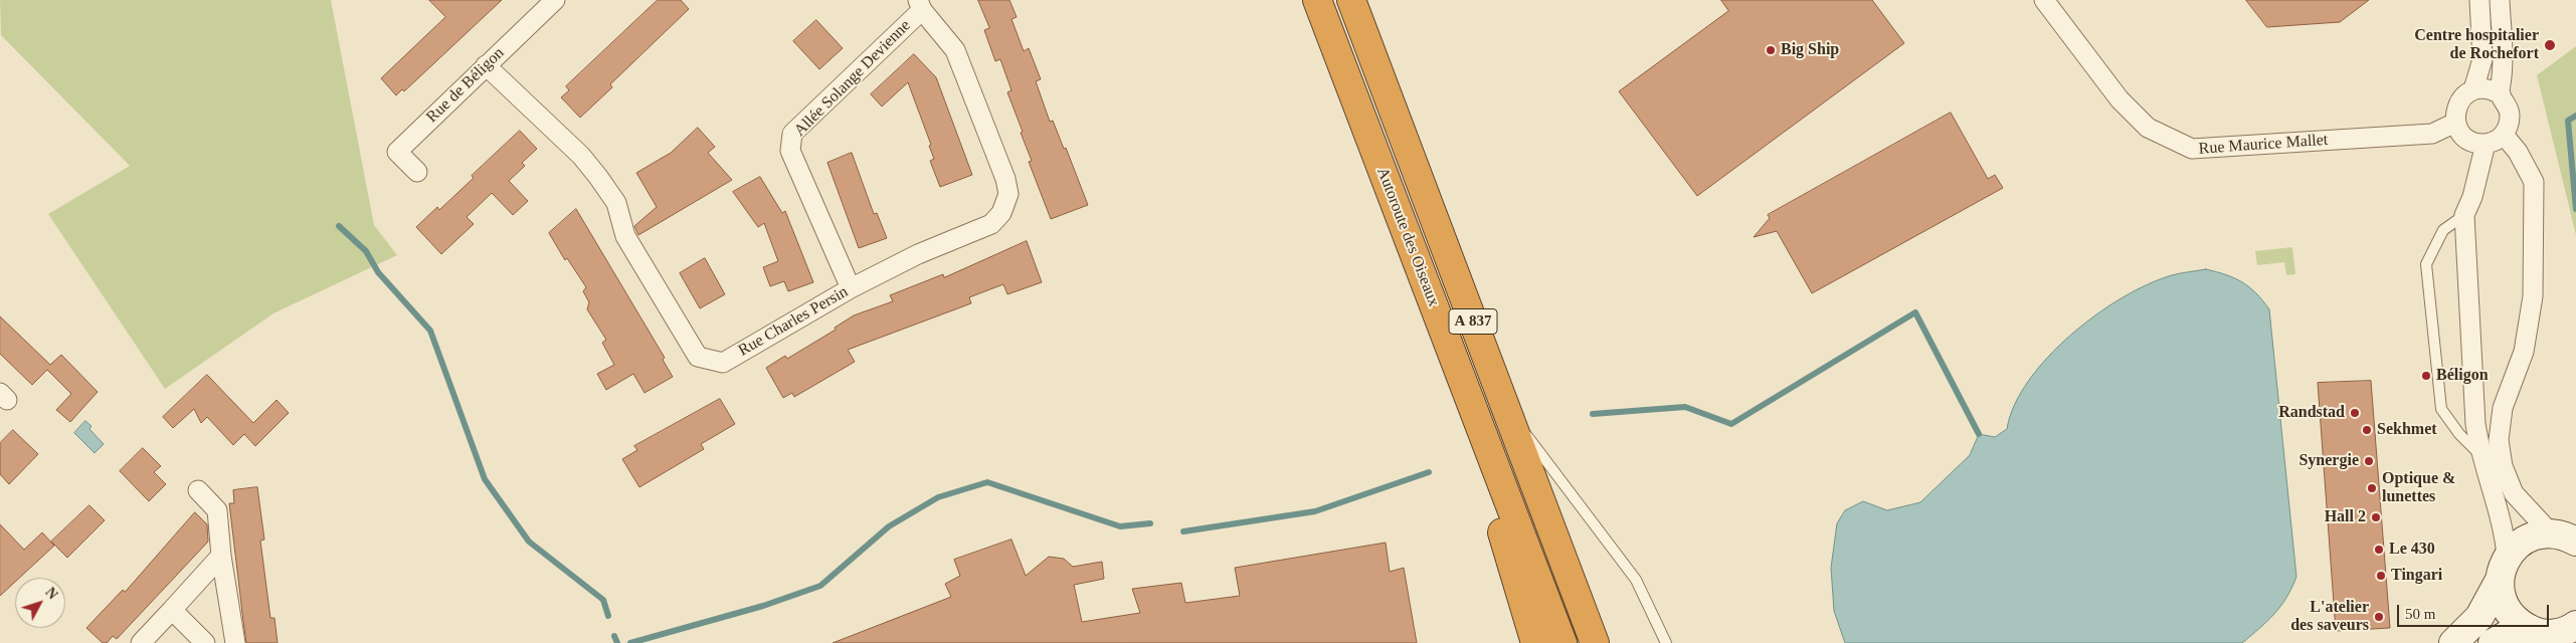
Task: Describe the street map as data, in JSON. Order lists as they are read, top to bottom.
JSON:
{
  "streets": {
    "highway": ["Autoroute des Oiseaux", "A 837"],
    "street": [
      "Allée Solange Devienne",
      "Rue de Béligon",
      "Rue Maurice Mallet",
      "Rue Charles Persin"
    ]
  },
  "crossings": [
    ["Allée Solange Devienne", "Rue Charles Persin"],
    ["Rue de Béligon", "Rue Charles Persin"]
  ],
  "places": [
    "Centre hospitalier de Rochefort",
    "Big Ship",
    "Béligon",
    "Randstad",
    "Sekhmet",
    "Synergie",
    "Optique & lunettes",
    "Hall 2",
    "Le 430",
    "Tingari",
    "L'atelier des saveurs"
  ],
  "scale_bar": "50 m",
  "north": "top right"
}
